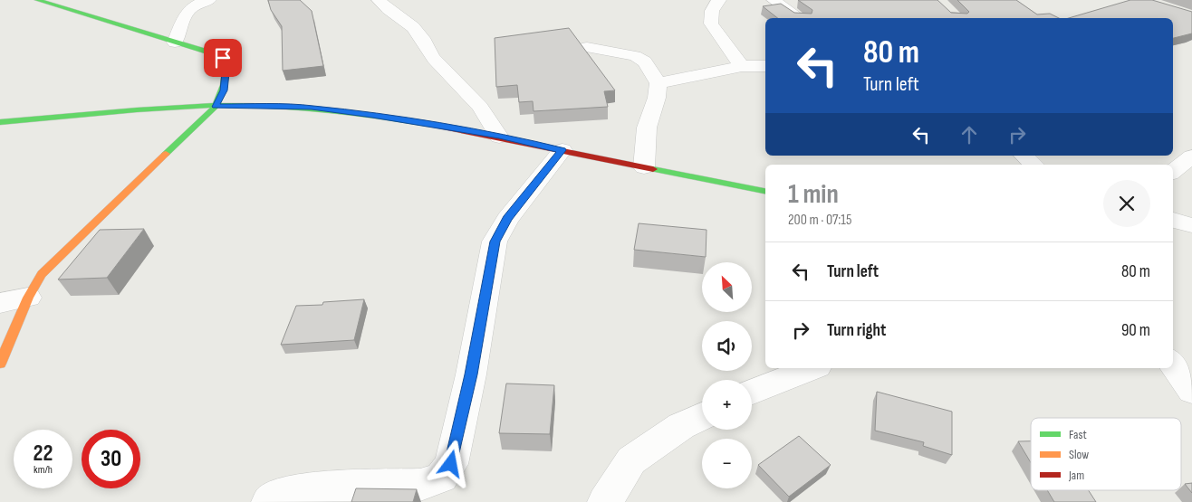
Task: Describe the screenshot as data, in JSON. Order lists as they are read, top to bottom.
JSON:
{
  "legend": ["Fast", "Slow", "Jam"],
  "north": "top left",
  "page": {
    "turn": ["80 m", "Turn left"],
    "heading": ["1 min", "200 m · 07:15"],
    "list": [
      {
        "name": "Turn left",
        "value": "80 m"
      },
      {
        "name": "Turn right",
        "value": "90 m"
      }
    ],
    "map_buttons": ["+", "−"],
    "speed": "22 km/h",
    "limit": "30"
  }
}
